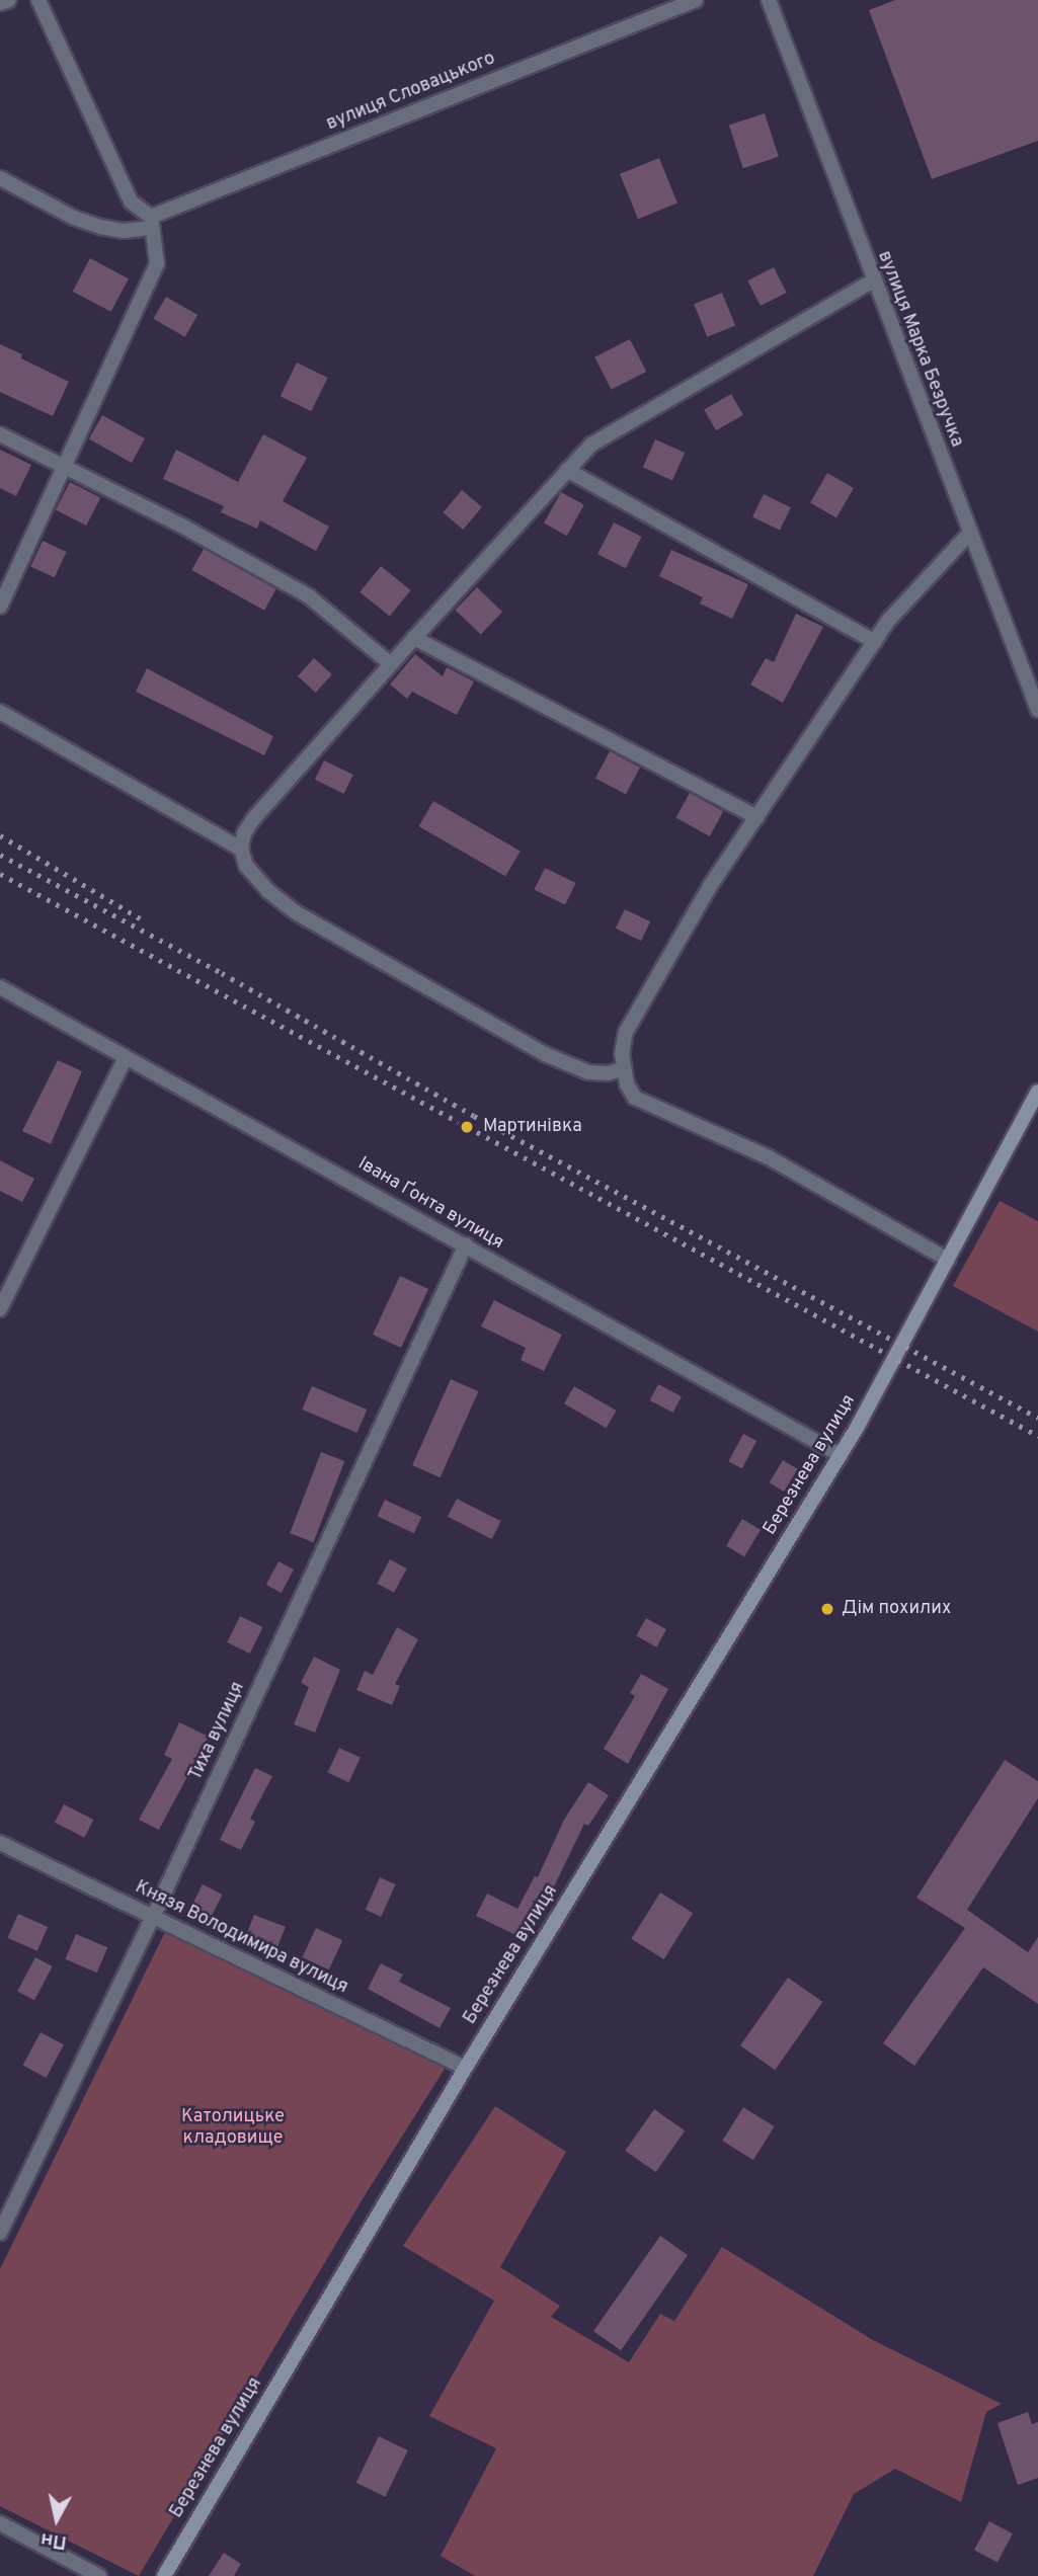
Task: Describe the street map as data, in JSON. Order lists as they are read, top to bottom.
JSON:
{
  "streets": {
    "main road": ["Березнева вулиця"],
    "street": [
      "вулиця Словацького",
      "вулиця Марка Безручка",
      "Івана Ґонта вулиця",
      "Тиха вулиця",
      "Князя Володимира вулиця"
    ]
  },
  "crossings": [
    ["Івана Ґонта вулиця", "Березнева вулиця"],
    ["Івана Ґонта вулиця", "Тиха вулиця"],
    ["Березнева вулиця", "Князя Володимира вулиця"],
    ["Тиха вулиця", "Князя Володимира вулиця"]
  ],
  "parks": ["Католицьке кладовище"],
  "places": ["Мартинівка", "Дiм похилих"],
  "north": "bottom"
}
